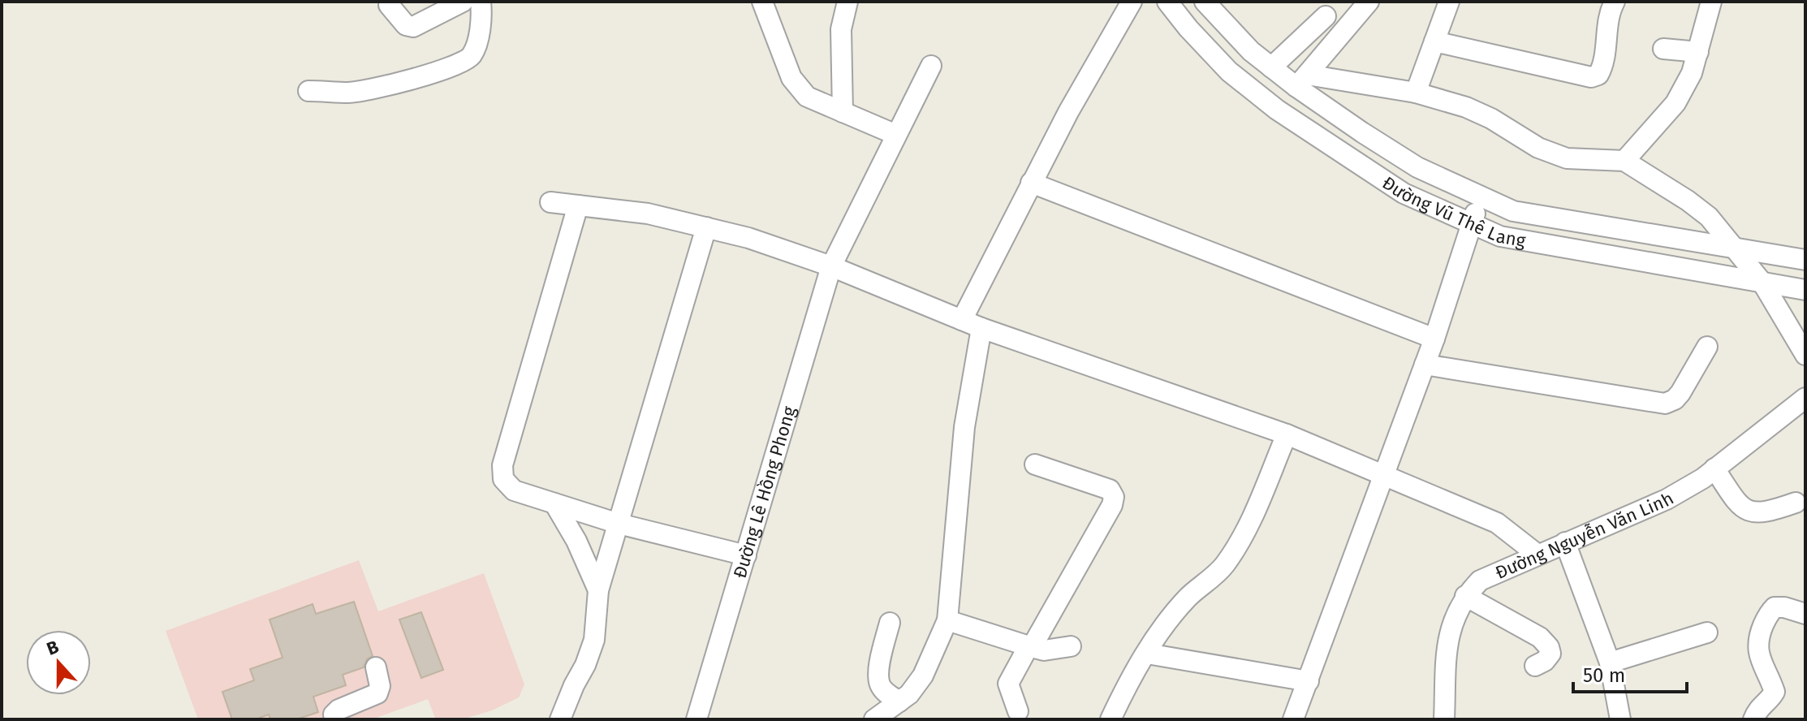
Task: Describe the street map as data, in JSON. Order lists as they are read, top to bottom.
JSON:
{
  "streets": {
    "street": ["Đường Vũ Thê Lang", "Đường Lê Hồng Phong", "Đường Nguyễn Văn Linh"]
  },
  "scale_bar": "50 m",
  "north": "top"
}
